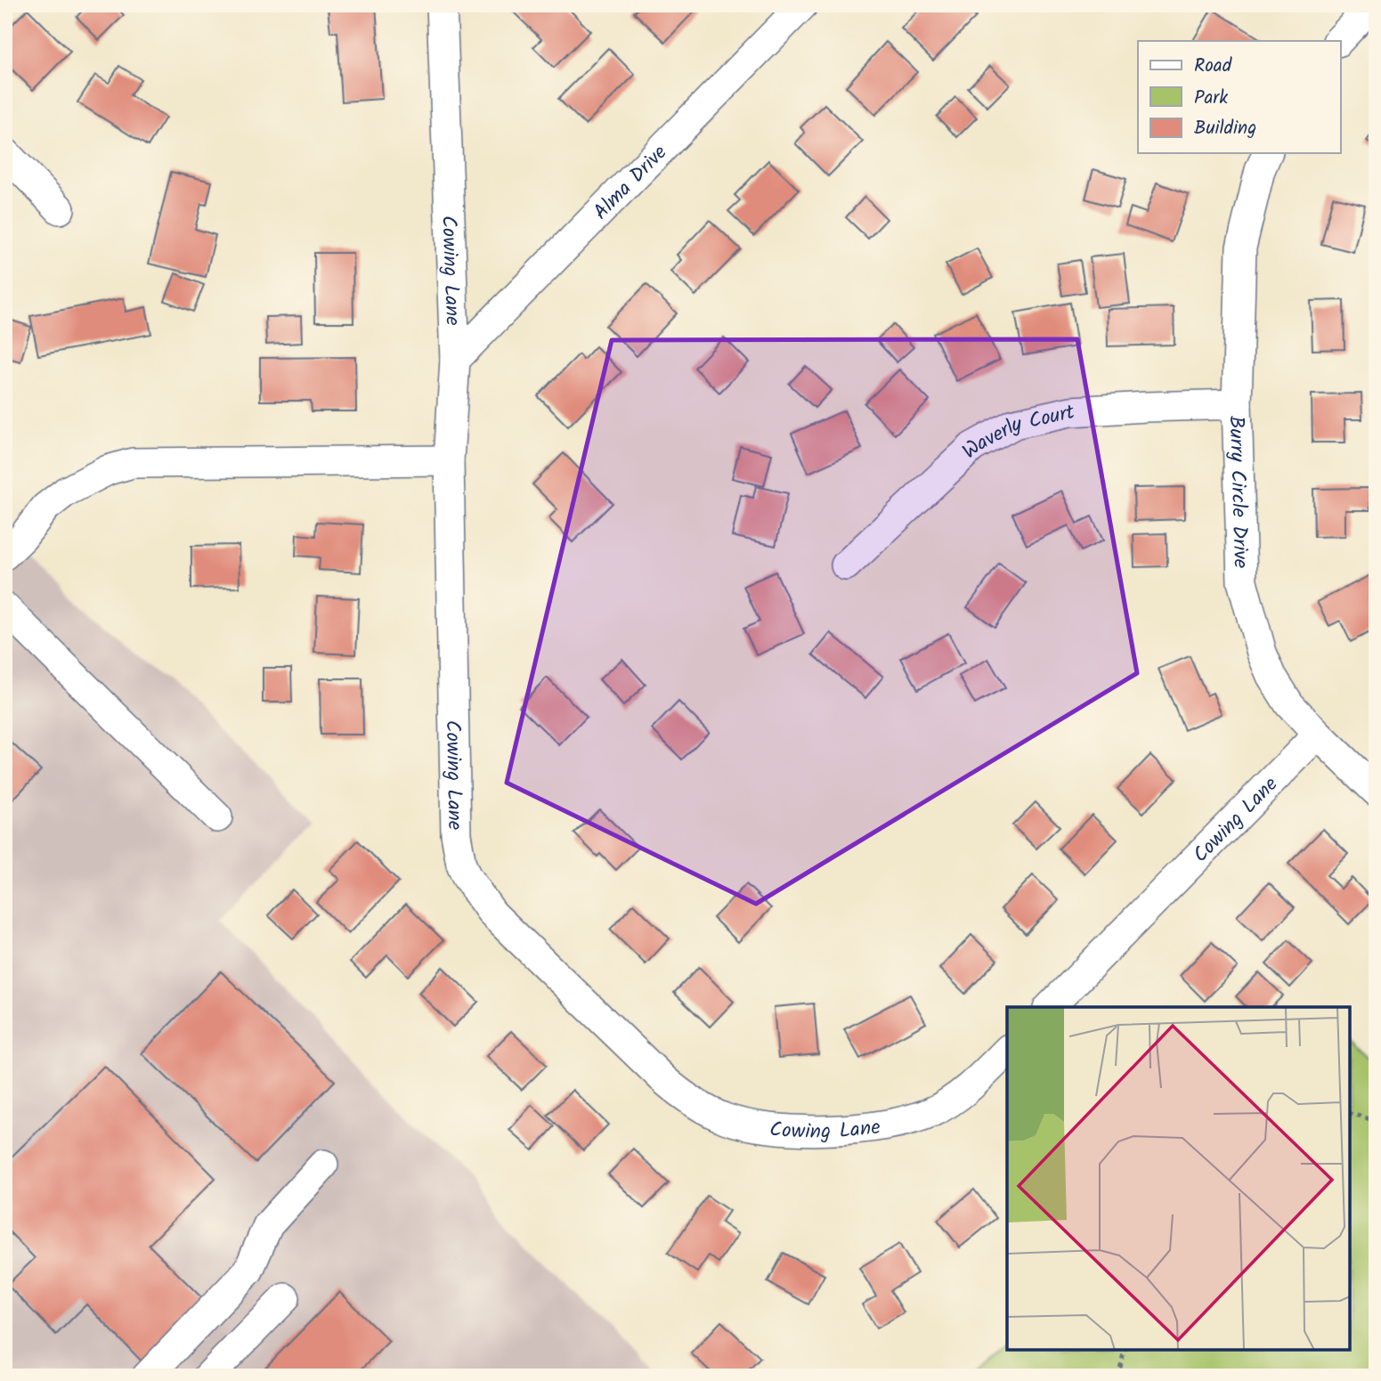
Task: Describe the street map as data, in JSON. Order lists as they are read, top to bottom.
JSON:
{
  "streets": {
    "street": [
      "Alma Drive",
      "Cowing Lane",
      "Waverly Court",
      "Burry Circle Drive"
    ]
  },
  "crossings": [
    ["Alma Drive", "Cowing Lane"],
    ["Cowing Lane", "Burry Circle Drive"],
    ["Waverly Court", "Burry Circle Drive"]
  ],
  "legend": ["Road", "Park", "Building"]
}
